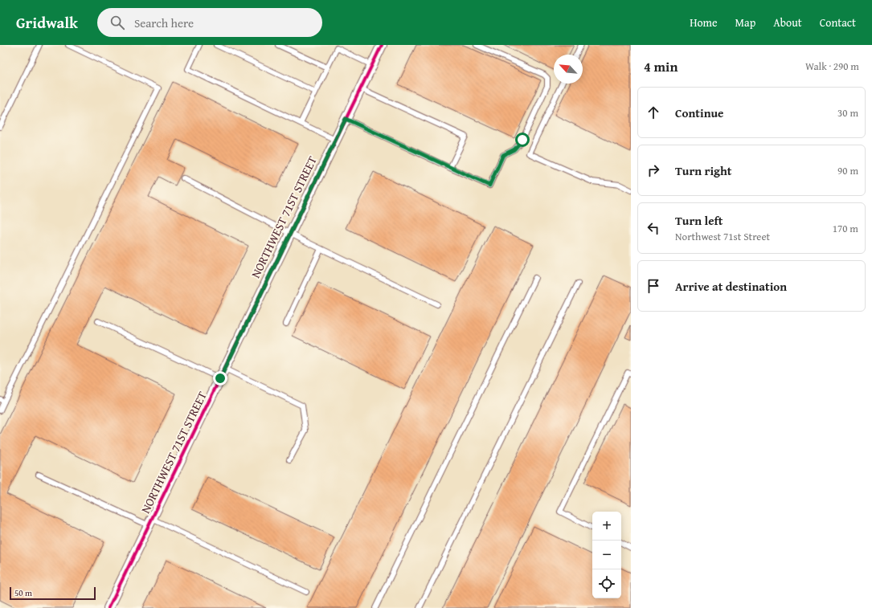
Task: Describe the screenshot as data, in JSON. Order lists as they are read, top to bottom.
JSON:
{
  "streets": {
    "street": ["NORTHWEST 71ST STREET"]
  },
  "scale_bar": "50 m",
  "north": "top left",
  "page": {
    "header": "Gridwalk",
    "search": "Search here",
    "nav": [
      "Home",
      "Map",
      "About",
      "Contact"
    ],
    "heading": ["4 min", "Walk · 290 m"],
    "list": [
      ["Continue", "30 m"],
      ["Turn right", "90 m"],
      ["Turn left", "Northwest 71st Street", "170 m"],
      "Arrive at destination"
    ],
    "map_buttons": ["+", "−"],
    "scale": "50 m"
  }
}
